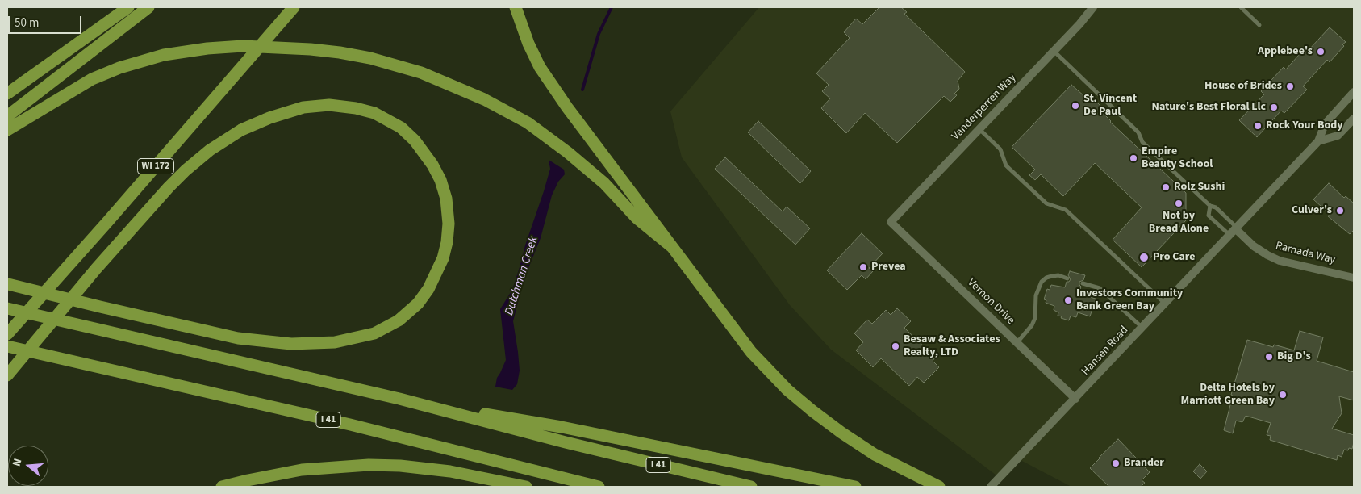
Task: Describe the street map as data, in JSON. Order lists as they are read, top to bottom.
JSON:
{
  "streets": {
    "highway": ["WI 172", "I 41"],
    "street": [
      "Vanderperren Way",
      "Ramada Way",
      "Vernon Drive",
      "Hansen Road"
    ]
  },
  "crossings": [
    ["Vanderperren Way", "Vernon Drive"],
    ["Ramada Way", "Hansen Road"],
    ["Vernon Drive", "Hansen Road"]
  ],
  "water": ["Dutchman Creek"],
  "places": [
    "Applebee's",
    "House of Brides",
    "St. Vincent De Paul",
    "Nature's Best Floral Llc",
    "Rock Your Body",
    "Empire Beauty School",
    "Rolz Sushi",
    "Not by Bread Alone",
    "Culver's",
    "Pro Care",
    "Prevea",
    "Investors Community Bank Green Bay",
    "Besaw & Associates Realty, LTD",
    "Big D's",
    "Delta Hotels by Marriott Green Bay",
    "Brander"
  ],
  "scale_bar": "50 m",
  "north": "left"
}
